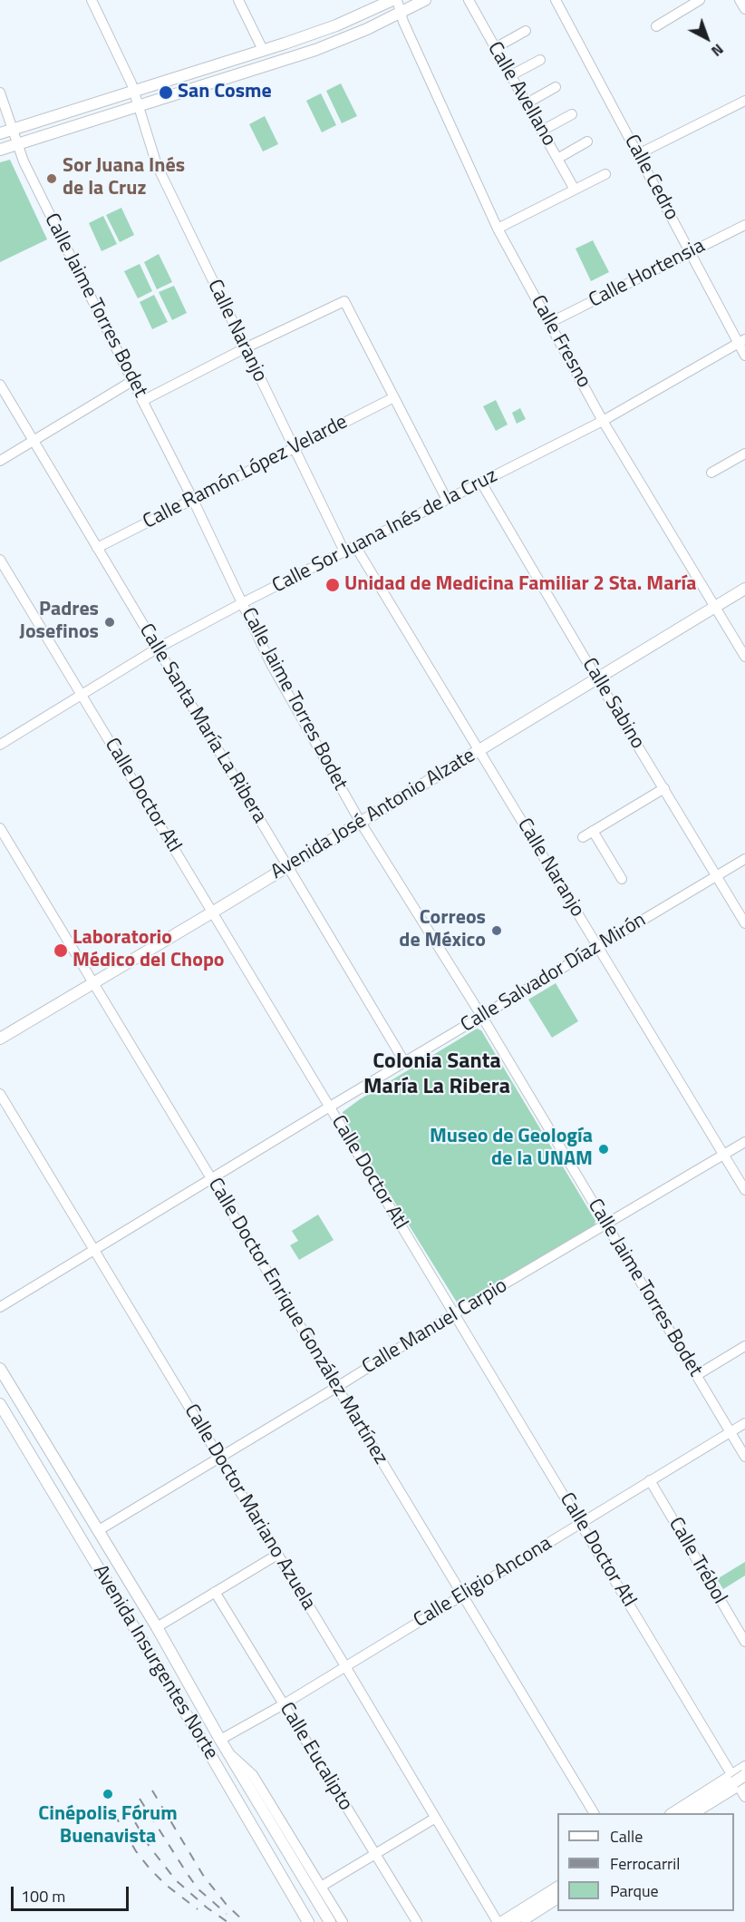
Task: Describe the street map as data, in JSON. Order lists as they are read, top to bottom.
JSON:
{
  "streets": {
    "main road": ["Avenida José Antonio Alzate", "Avenida Insurgentes Norte"],
    "street": [
      "Calle Avellano",
      "Calle Cedro",
      "Calle Hortensia",
      "Calle Jaime Torres Bodet",
      "Calle Naranjo",
      "Calle Fresno",
      "Calle Ramón López Velarde",
      "Calle Sor Juana Inés de la Cruz",
      "Calle Sabino",
      "Calle Santa María La Ribera",
      "Calle Doctor Atl",
      "Calle Salvador Díaz Mirón",
      "Calle Doctor Enrique González Martínez",
      "Calle Manuel Carpio",
      "Calle Doctor Mariano Azuela",
      "Calle Trébol",
      "Calle Eligio Ancona",
      "Calle Eucalipto"
    ]
  },
  "crossings": [
    ["Calle Cedro", "Calle Hortensia"],
    ["Calle Cedro", "Calle Sor Juana Inés de la Cruz"],
    ["Calle Hortensia", "Calle Fresno"],
    ["Calle Jaime Torres Bodet", "Calle Ramón López Velarde"],
    ["Calle Jaime Torres Bodet", "Calle Sor Juana Inés de la Cruz"],
    ["Calle Jaime Torres Bodet", "Avenida José Antonio Alzate"],
    ["Calle Jaime Torres Bodet", "Calle Salvador Díaz Mirón"],
    ["Calle Jaime Torres Bodet", "Calle Manuel Carpio"],
    ["Calle Jaime Torres Bodet", "Calle Eligio Ancona"],
    ["Calle Naranjo", "Calle Ramón López Velarde"],
    ["Calle Naranjo", "Calle Sor Juana Inés de la Cruz"],
    ["Calle Naranjo", "Avenida José Antonio Alzate"],
    ["Calle Naranjo", "Calle Salvador Díaz Mirón"],
    ["Calle Naranjo", "Calle Manuel Carpio"],
    ["Calle Fresno", "Calle Sor Juana Inés de la Cruz"],
    ["Calle Fresno", "Avenida José Antonio Alzate"],
    ["Calle Ramón López Velarde", "Calle Santa María La Ribera"],
    ["Calle Sor Juana Inés de la Cruz", "Calle Sabino"],
    ["Calle Sor Juana Inés de la Cruz", "Calle Santa María La Ribera"],
    ["Calle Sor Juana Inés de la Cruz", "Calle Doctor Atl"],
    ["Calle Sabino", "Avenida José Antonio Alzate"],
    ["Calle Sabino", "Calle Salvador Díaz Mirón"],
    ["Calle Santa María La Ribera", "Avenida José Antonio Alzate"],
    ["Calle Santa María La Ribera", "Calle Salvador Díaz Mirón"],
    ["Calle Doctor Atl", "Avenida José Antonio Alzate"],
    ["Calle Doctor Atl", "Calle Salvador Díaz Mirón"],
    ["Calle Doctor Atl", "Calle Manuel Carpio"],
    ["Calle Doctor Atl", "Calle Eligio Ancona"],
    ["Avenida José Antonio Alzate", "Calle Doctor Enrique González Martínez"],
    ["Calle Salvador Díaz Mirón", "Calle Doctor Enrique González Martínez"],
    ["Calle Salvador Díaz Mirón", "Calle Doctor Mariano Azuela"],
    ["Calle Doctor Enrique González Martínez", "Calle Manuel Carpio"],
    ["Calle Doctor Enrique González Martínez", "Calle Eligio Ancona"],
    ["Calle Manuel Carpio", "Calle Doctor Mariano Azuela"],
    ["Calle Manuel Carpio", "Avenida Insurgentes Norte"],
    ["Calle Doctor Mariano Azuela", "Calle Eligio Ancona"],
    ["Calle Trébol", "Calle Eligio Ancona"],
    ["Calle Eligio Ancona", "Avenida Insurgentes Norte"],
    ["Calle Eligio Ancona", "Calle Eucalipto"]
  ],
  "districts": ["Colonia Santa María La Ribera"],
  "places": [
    "San Cosme",
    "Sor Juana Inés de la Cruz",
    "Unidad de Medicina Familiar 2 Sta. María",
    "Padres Josefinos",
    "Correos de México",
    "Laboratorio Médico del Chopo",
    "Museo de Geología de la UNAM",
    "Cinépolis Fórum Buenavista"
  ],
  "legend": ["Calle", "Ferrocarril", "Parque"],
  "scale_bar": "100 m",
  "north": "bottom right"
}
